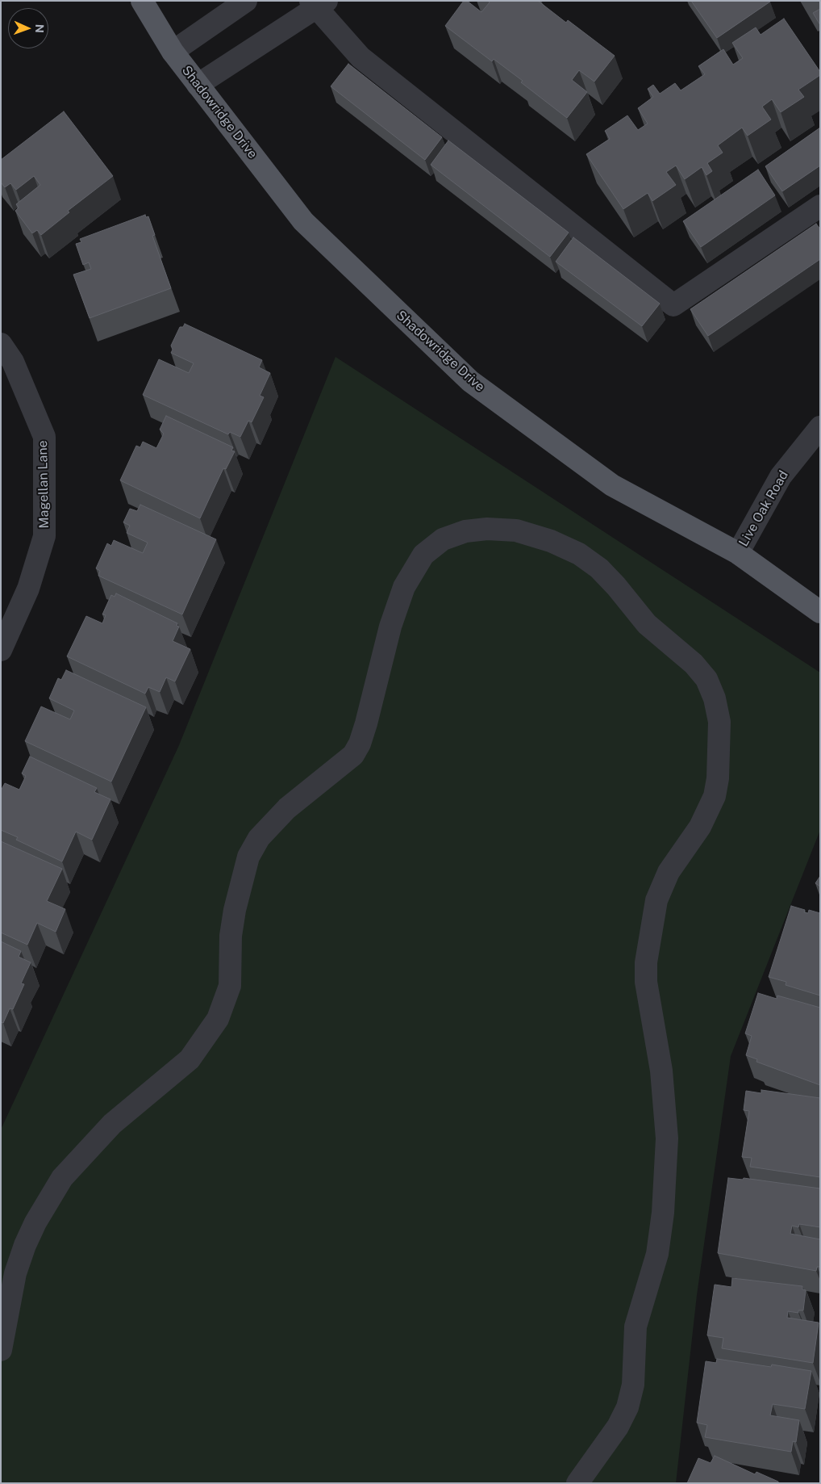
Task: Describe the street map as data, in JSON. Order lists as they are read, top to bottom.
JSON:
{
  "streets": {
    "main road": ["Shadowridge Drive"],
    "street": ["Magellan Lane", "Live Oak Road"]
  },
  "crossings": [
    ["Shadowridge Drive", "Live Oak Road"]
  ],
  "north": "right"
}
